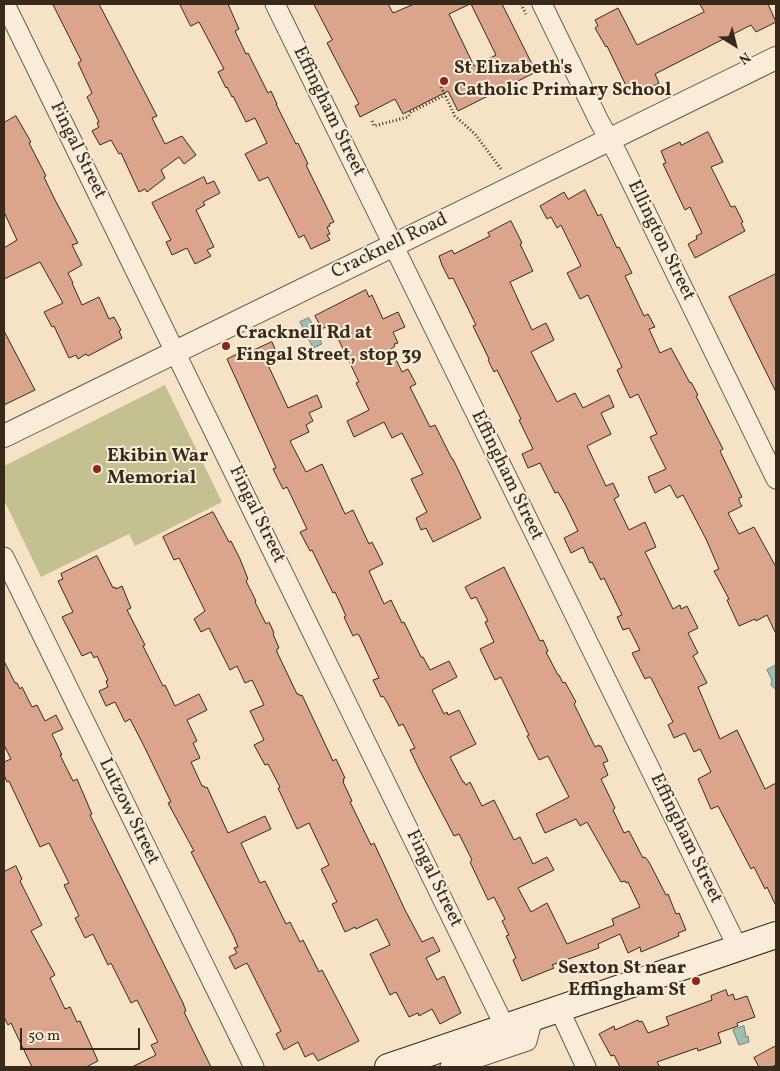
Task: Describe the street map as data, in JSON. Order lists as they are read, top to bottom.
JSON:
{
  "streets": {
    "street": [
      "Effingham Street",
      "Fingal Street",
      "Ellington Street",
      "Cracknell Road",
      "Lutzow Street"
    ]
  },
  "crossings": [
    ["Effingham Street", "Cracknell Road"],
    ["Fingal Street", "Cracknell Road"],
    ["Ellington Street", "Cracknell Road"]
  ],
  "places": [
    "St Elizabeth's Catholic Primary School",
    "Cracknell Rd at Fingal Street, stop 39",
    "Ekibin War Memorial",
    "Sexton St near Effingham St"
  ],
  "scale_bar": "50 m",
  "north": "bottom right"
}
